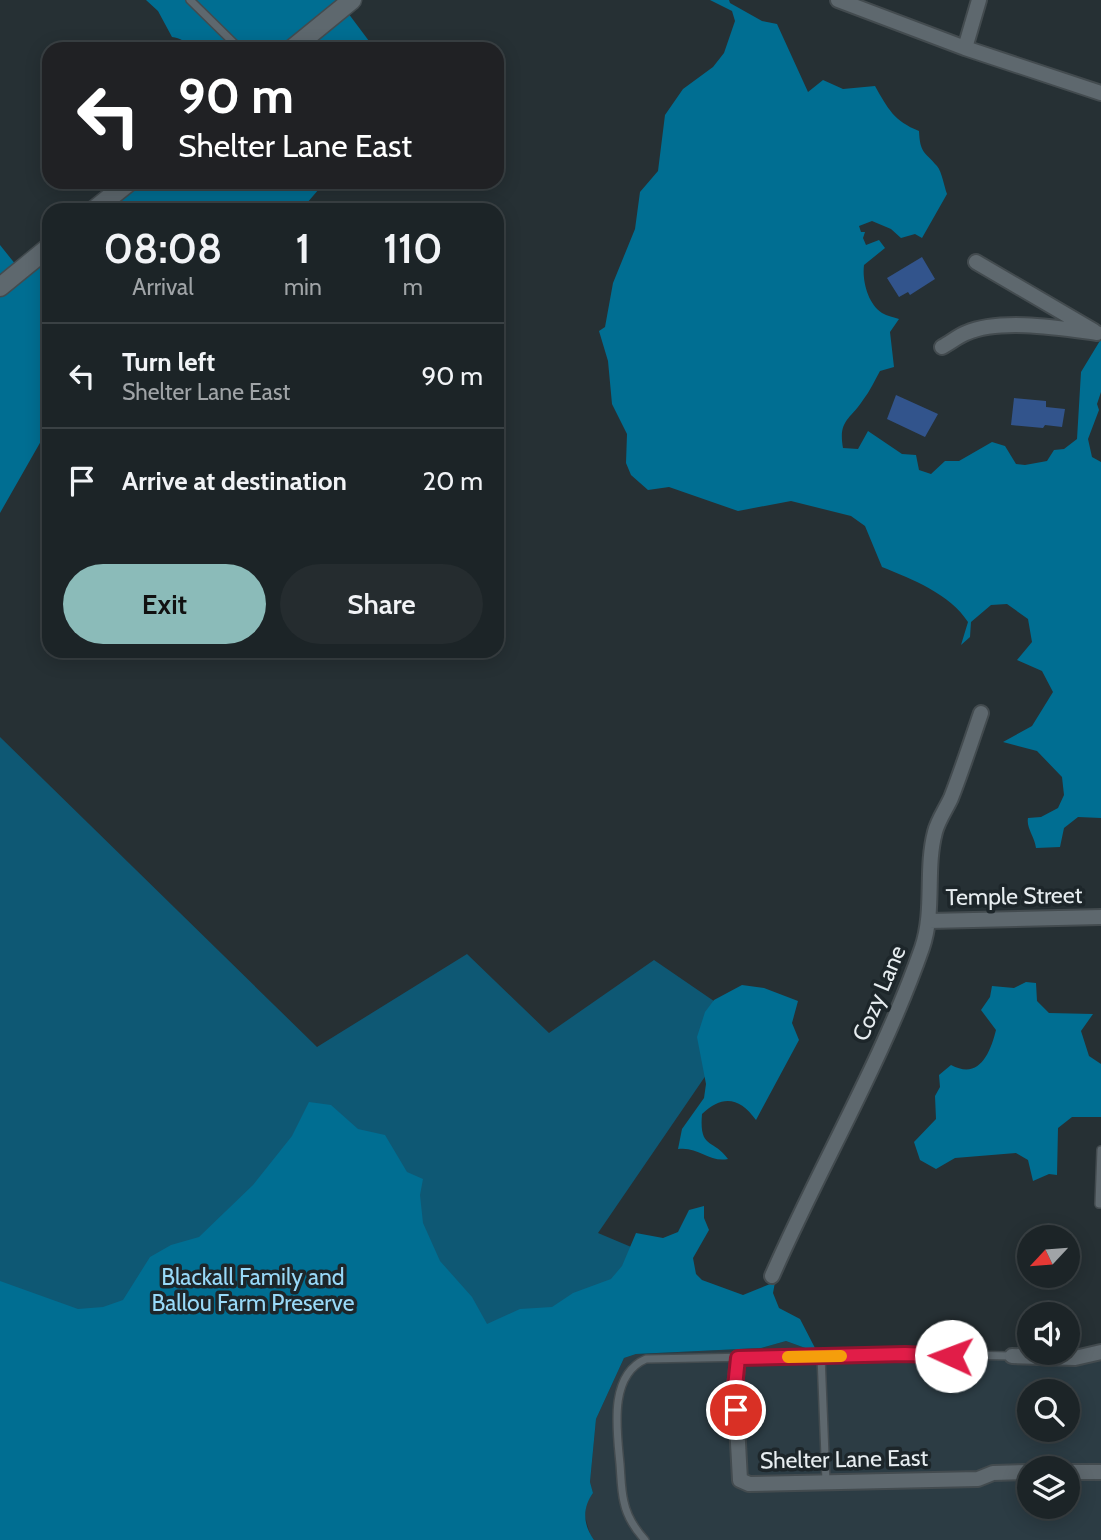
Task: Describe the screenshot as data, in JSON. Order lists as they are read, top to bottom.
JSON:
{
  "streets": {
    "street": ["Temple Street", "Cozy Lane", "Shelter Lane East"]
  },
  "crossings": [
    ["Temple Street", "Cozy Lane"]
  ],
  "parks": ["Blackall Family and Ballou Farm Preserve"],
  "north": "bottom left",
  "page": {
    "turn": ["90 m", "Shelter Lane East"],
    "eta": [
      "08:08",
      "Arrival",
      "1",
      "min",
      "110",
      "m"
    ],
    "list": [
      {
        "name": "Turn left",
        "note": "Shelter Lane East",
        "value": "90 m"
      },
      {
        "name": "Arrive at destination",
        "value": "20 m"
      }
    ],
    "buttons": ["Exit", "Share"]
  }
}
